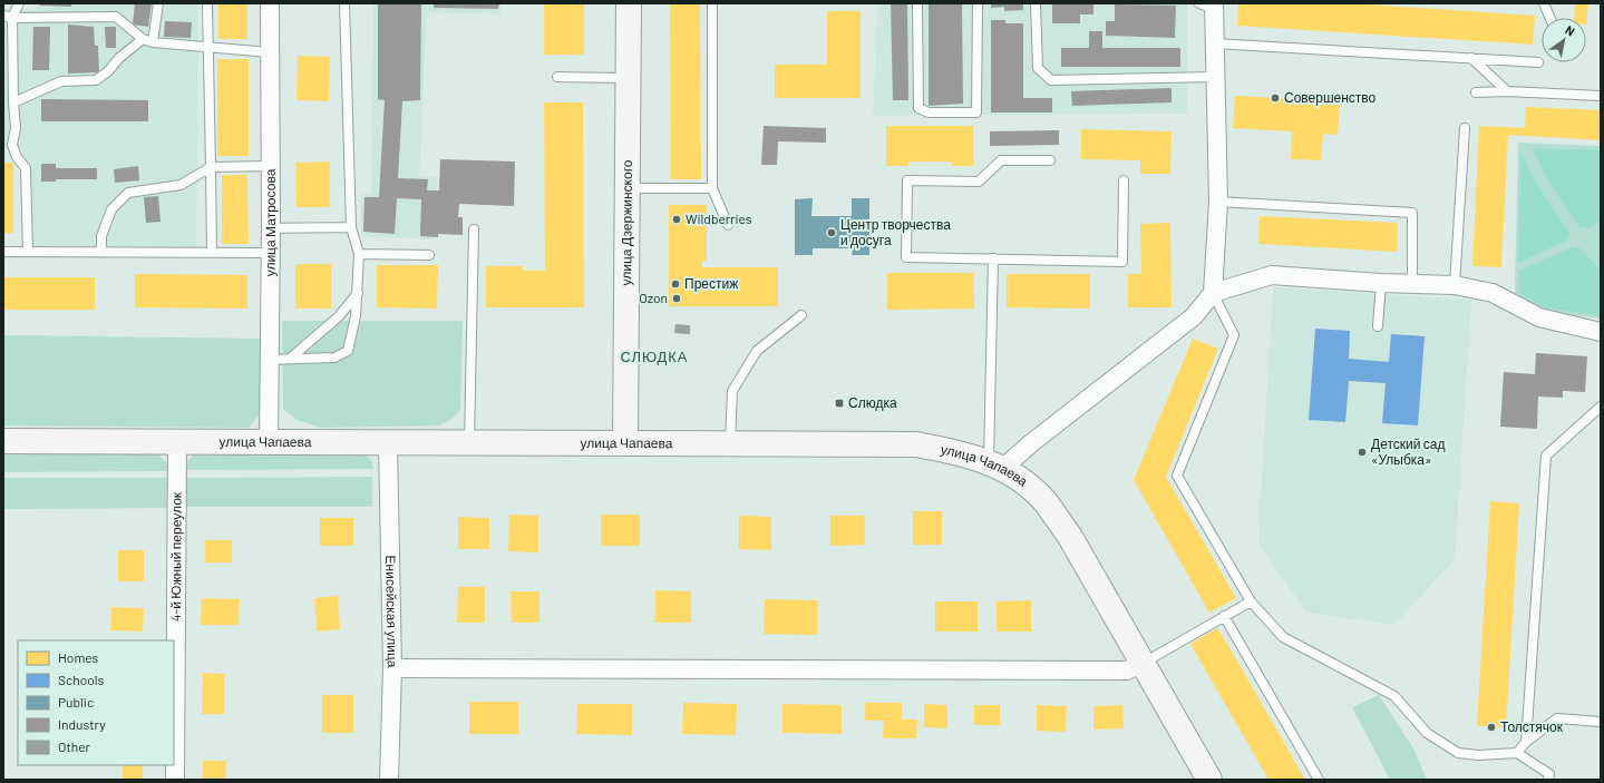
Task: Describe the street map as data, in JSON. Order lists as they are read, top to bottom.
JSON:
{
  "streets": {
    "main road": ["улица Дзержинского", "улица Чапаева"],
    "street": ["улица Матросова", "4-й Южный переулок", "Енисейская улица"]
  },
  "crossings": [
    ["улица Матросова", "улица Чапаева"],
    ["улица Дзержинского", "улица Чапаева"],
    ["улица Чапаева", "4-й Южный переулок"],
    ["улица Чапаева", "Енисейская улица"]
  ],
  "districts": ["СЛЮДКА"],
  "places": {
    "other": [
      "Совершенство",
      "Wildberries",
      "Центр творчества и досуга",
      "Престиж",
      "Ozon",
      "Детский сад «Улыбка»",
      "Толстячок"
    ],
    "transit": ["Слюдка"]
  },
  "legend": [
    "Homes",
    "Schools",
    "Public",
    "Industry",
    "Other"
  ],
  "north": "top right"
}
